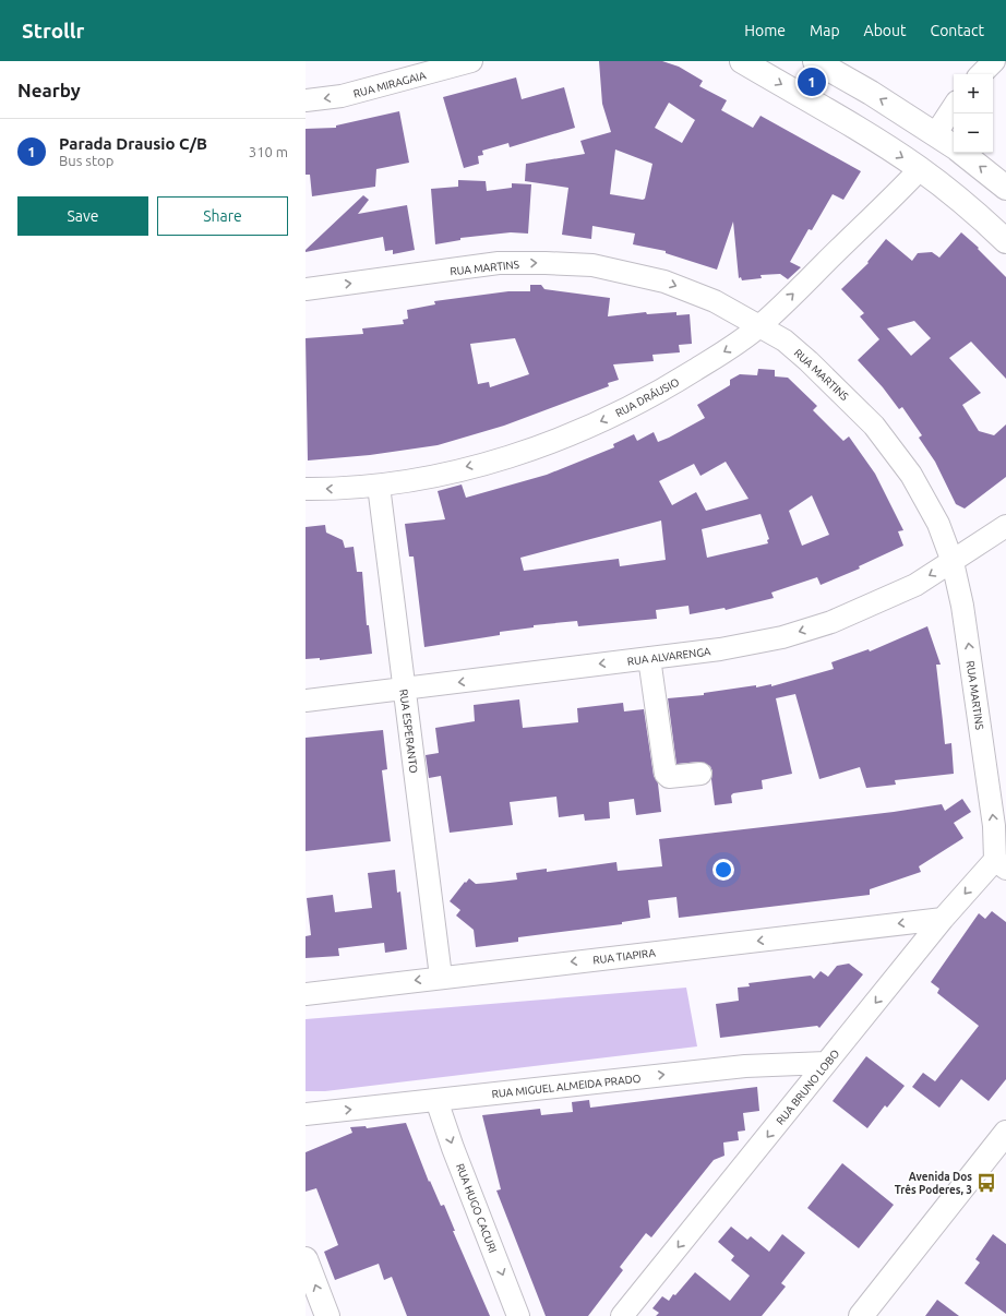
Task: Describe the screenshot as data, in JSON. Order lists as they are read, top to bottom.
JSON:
{
  "streets": {
    "street": [
      "RUA MIRAGAIA",
      "RUA MARTINS",
      "RUA DRÁUSIO",
      "RUA ALVARENGA",
      "RUA ESPERANTO",
      "RUA TIAPIRA",
      "RUA MIGUEL ALMEIDA PRADO",
      "RUA BRUNO LOBO",
      "RUA HUGO CACURI"
    ]
  },
  "crossings": [
    ["RUA MARTINS", "RUA DRÁUSIO"],
    ["RUA MARTINS", "RUA ALVARENGA"],
    ["RUA MARTINS", "RUA BRUNO LOBO"],
    ["RUA DRÁUSIO", "RUA ESPERANTO"],
    ["RUA ALVARENGA", "RUA ESPERANTO"],
    ["RUA ESPERANTO", "RUA TIAPIRA"],
    ["RUA TIAPIRA", "RUA BRUNO LOBO"],
    ["RUA MIGUEL ALMEIDA PRADO", "RUA BRUNO LOBO"],
    ["RUA MIGUEL ALMEIDA PRADO", "RUA HUGO CACURI"]
  ],
  "one_way": [
    "RUA MIRAGAIA",
    "RUA ALVARENGA",
    "RUA TIAPIRA",
    "RUA MIGUEL ALMEIDA PRADO",
    "RUA BRUNO LOBO",
    "RUA HUGO CACURI"
  ],
  "places": {
    "bus stop": ["Avenida Dos Três Poderes, 3"]
  },
  "page": {
    "header": "Strollr",
    "nav": [
      "Home",
      "Map",
      "About",
      "Contact"
    ],
    "heading": "Nearby",
    "pins": "1",
    "map_buttons": ["+", "−"],
    "list": [
      {
        "mark": "1",
        "name": "Parada Drausio C/B",
        "note": "Bus stop",
        "value": "310 m"
      }
    ],
    "buttons": ["Save", "Share"]
  }
}
